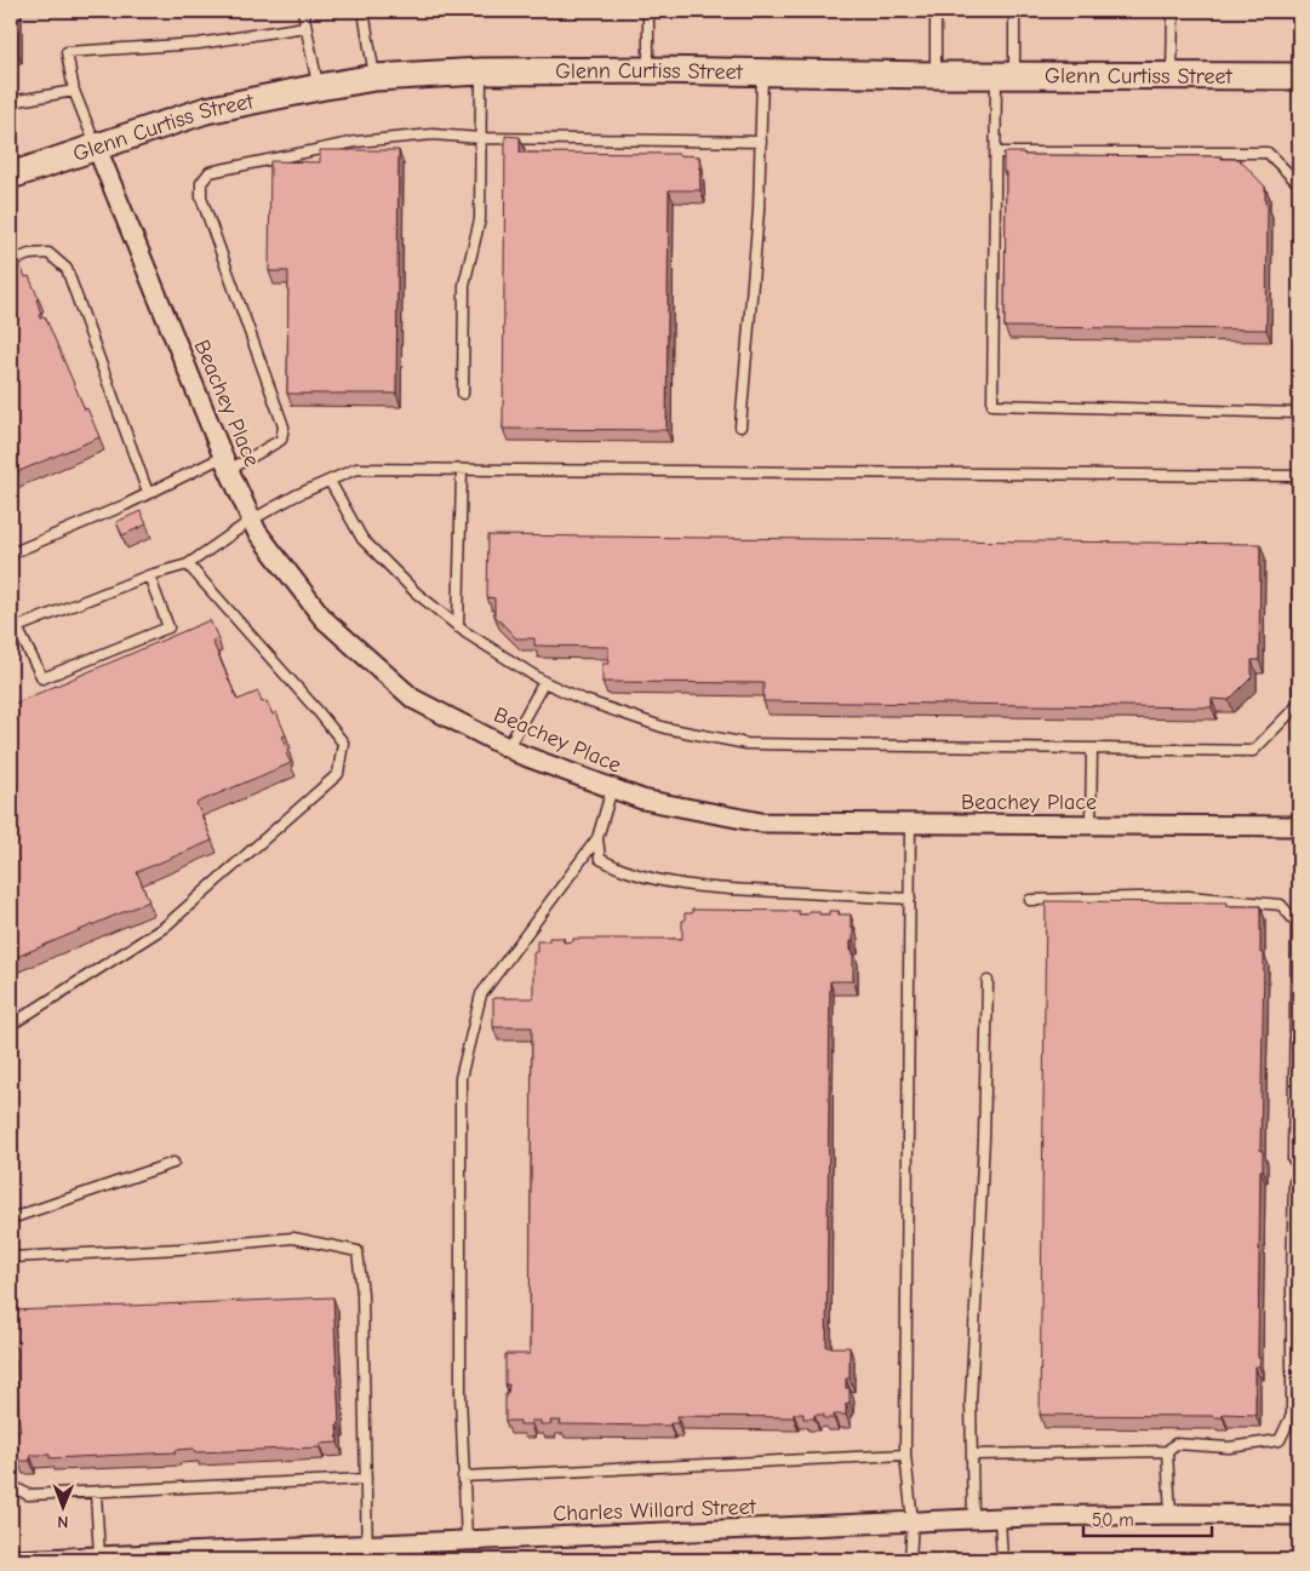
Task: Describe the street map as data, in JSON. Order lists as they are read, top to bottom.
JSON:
{
  "streets": {
    "street": ["Glenn Curtiss Street", "Beachey Place", "Charles Willard Street"]
  },
  "crossings": [
    ["Glenn Curtiss Street", "Beachey Place"]
  ],
  "scale_bar": "50 m",
  "north": "bottom"
}
